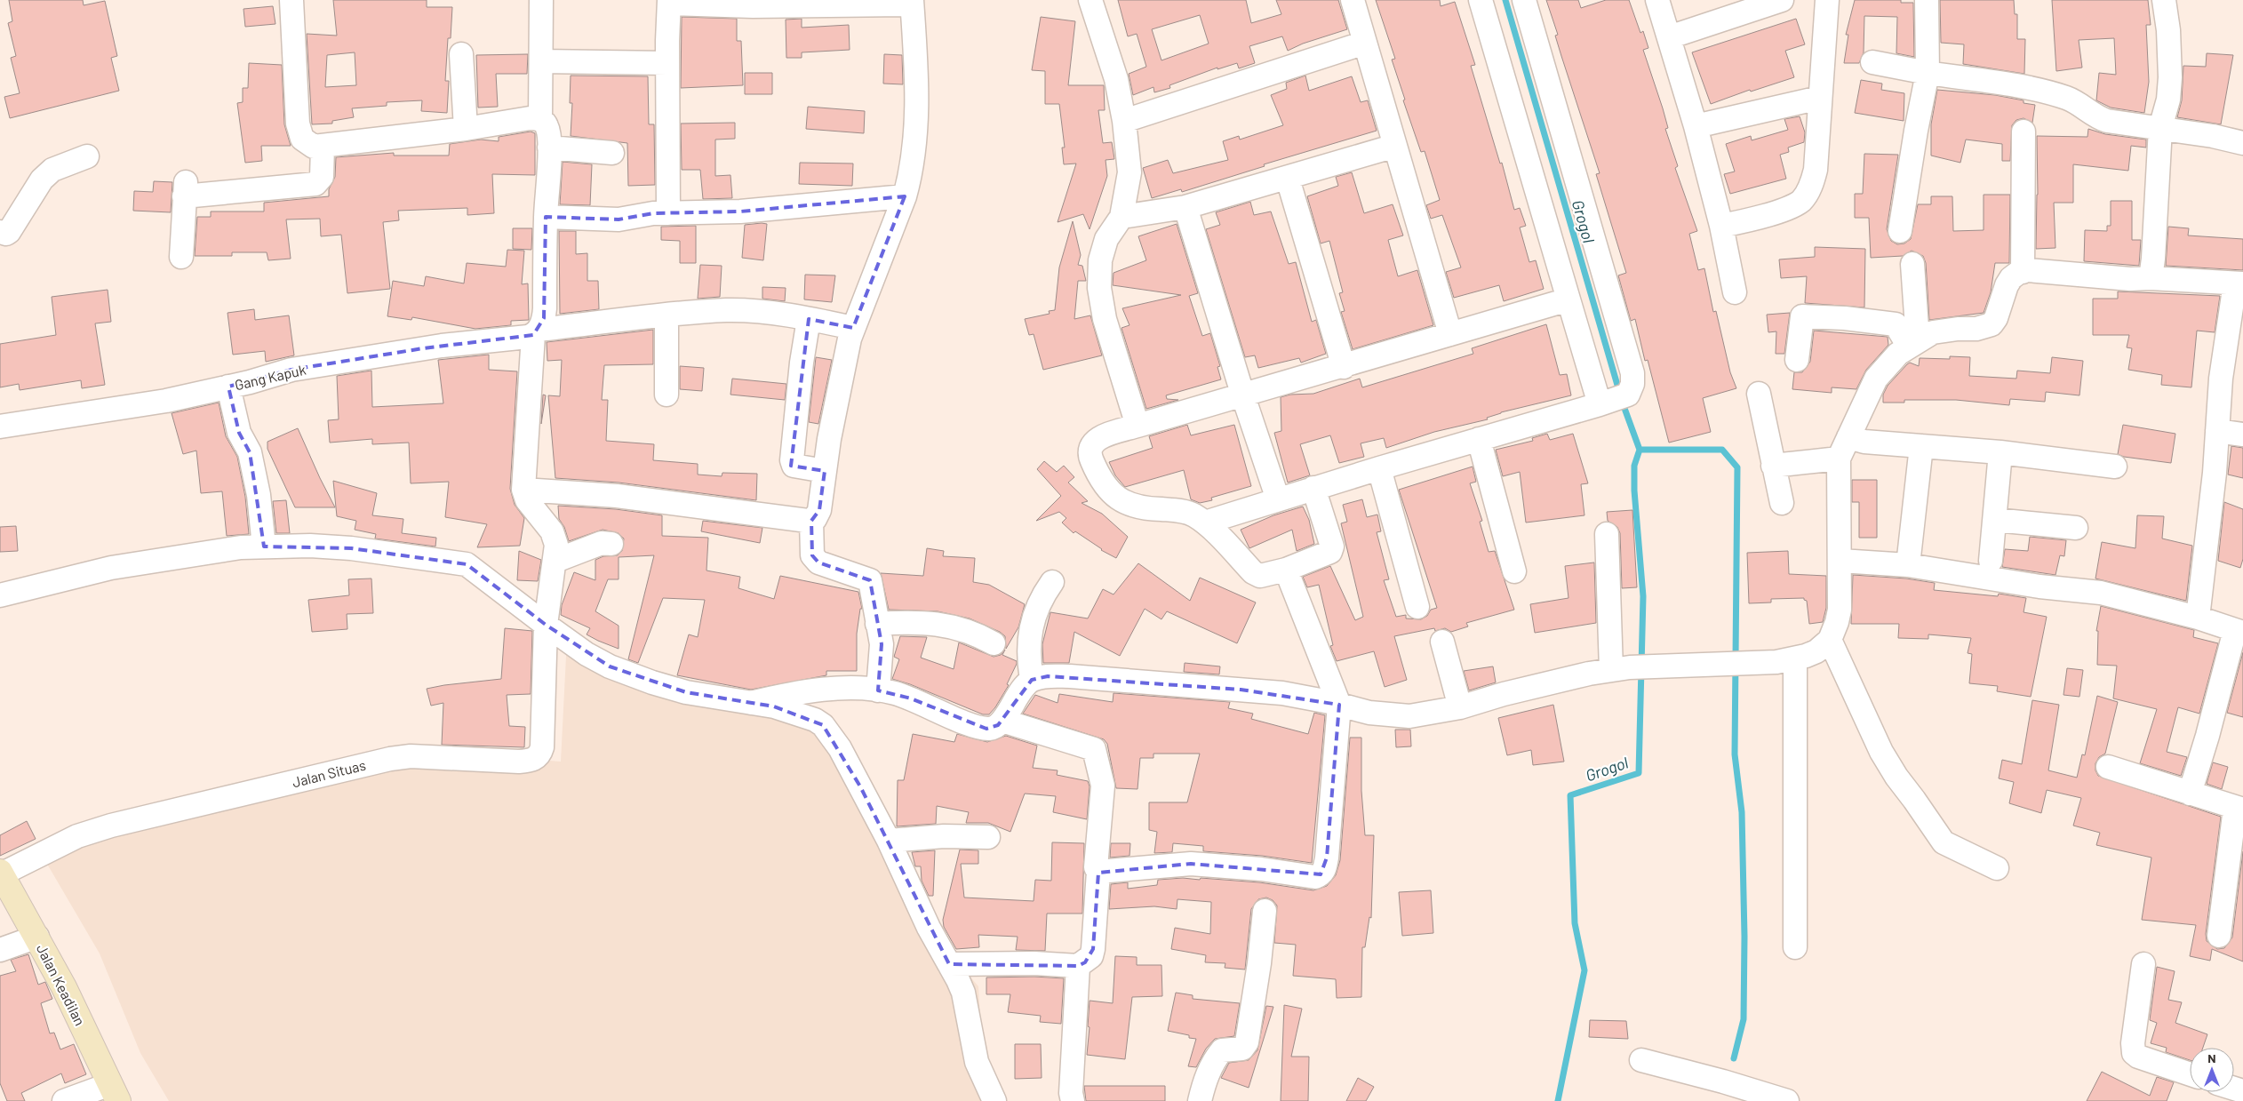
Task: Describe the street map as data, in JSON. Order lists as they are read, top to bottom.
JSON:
{
  "streets": {
    "main road": ["Jalan Keadilan"],
    "street": ["Gang Kapuk", "Jalan Situas"]
  },
  "crossings": [
    ["Jalan Situas", "Jalan Keadilan"]
  ],
  "water": ["Grogol"],
  "north": "top"
}
